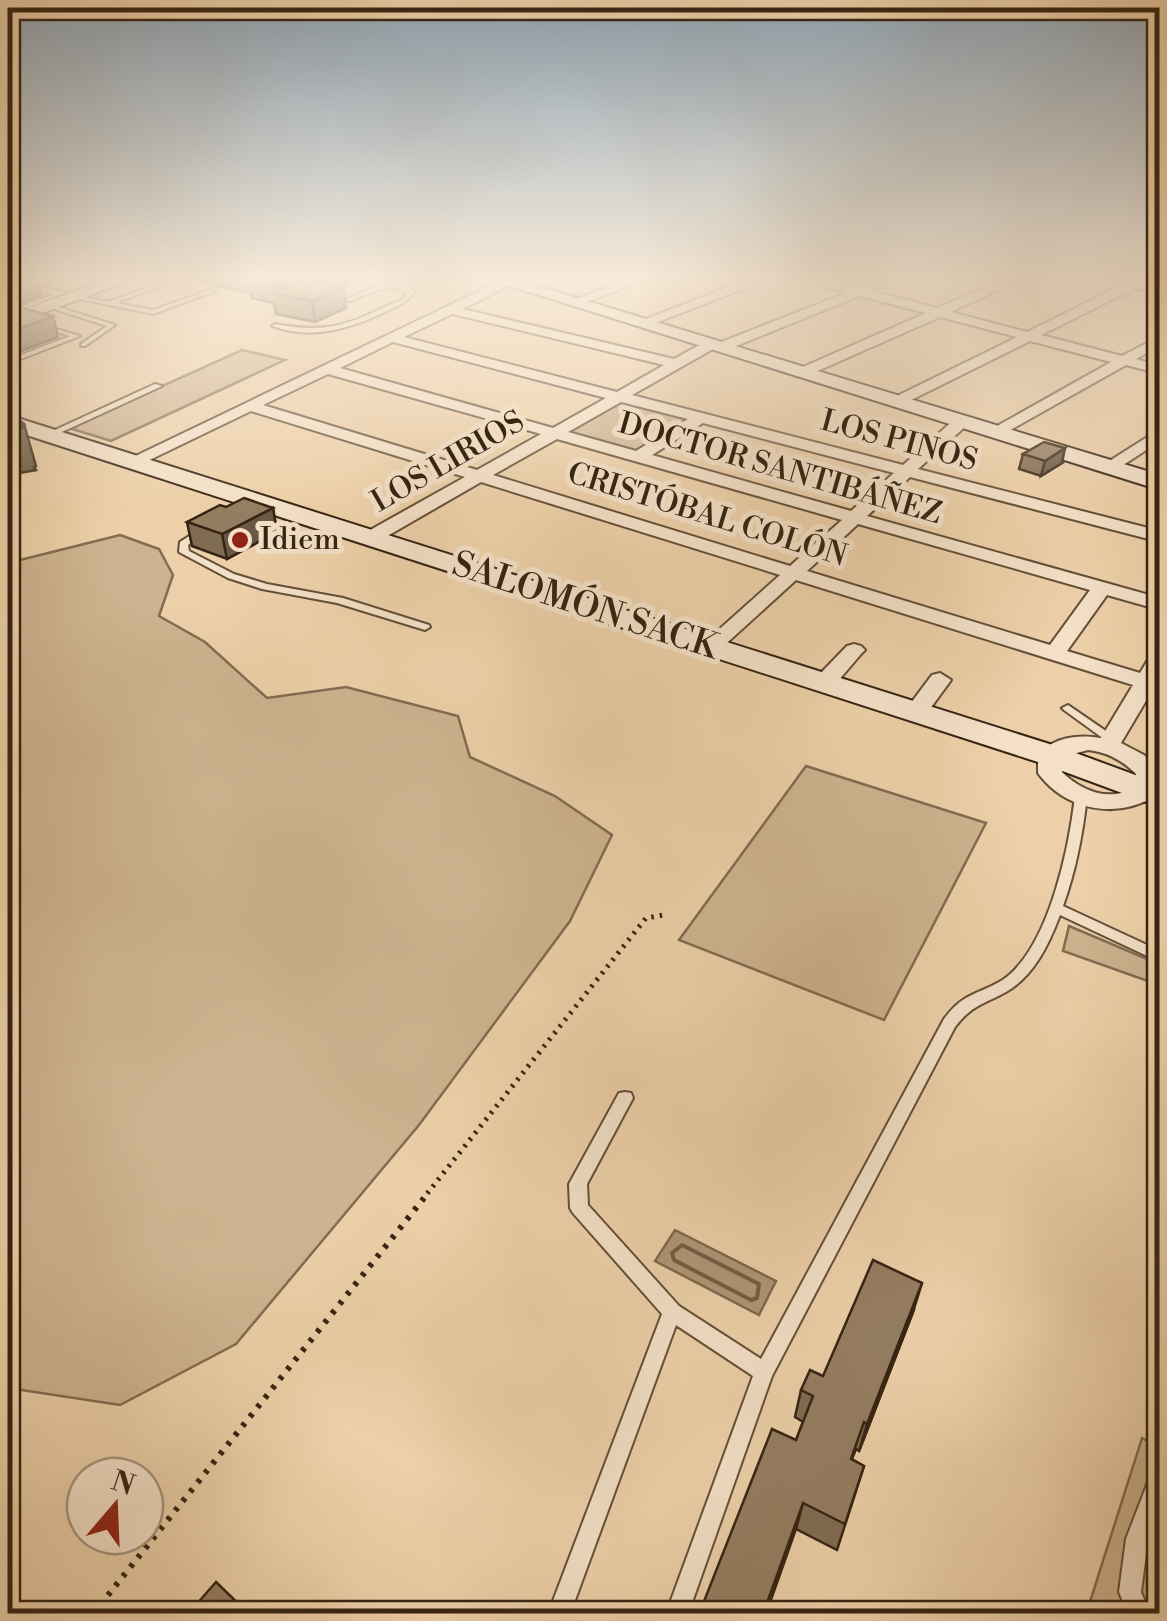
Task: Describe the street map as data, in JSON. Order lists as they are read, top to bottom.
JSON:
{
  "streets": {
    "street": [
      "LOS PINOS",
      "LOS LIRIOS",
      "DOCTOR SANTIBÁÑEZ",
      "CRISTÓBAL COLÓN",
      "SALOMÓN SACK"
    ]
  },
  "crossings": [
    ["LOS PINOS", "LOS LIRIOS"],
    ["LOS LIRIOS", "DOCTOR SANTIBÁÑEZ"],
    ["LOS LIRIOS", "CRISTÓBAL COLÓN"],
    ["LOS LIRIOS", "SALOMÓN SACK"]
  ],
  "places": ["Idiem"],
  "north": "top"
}
